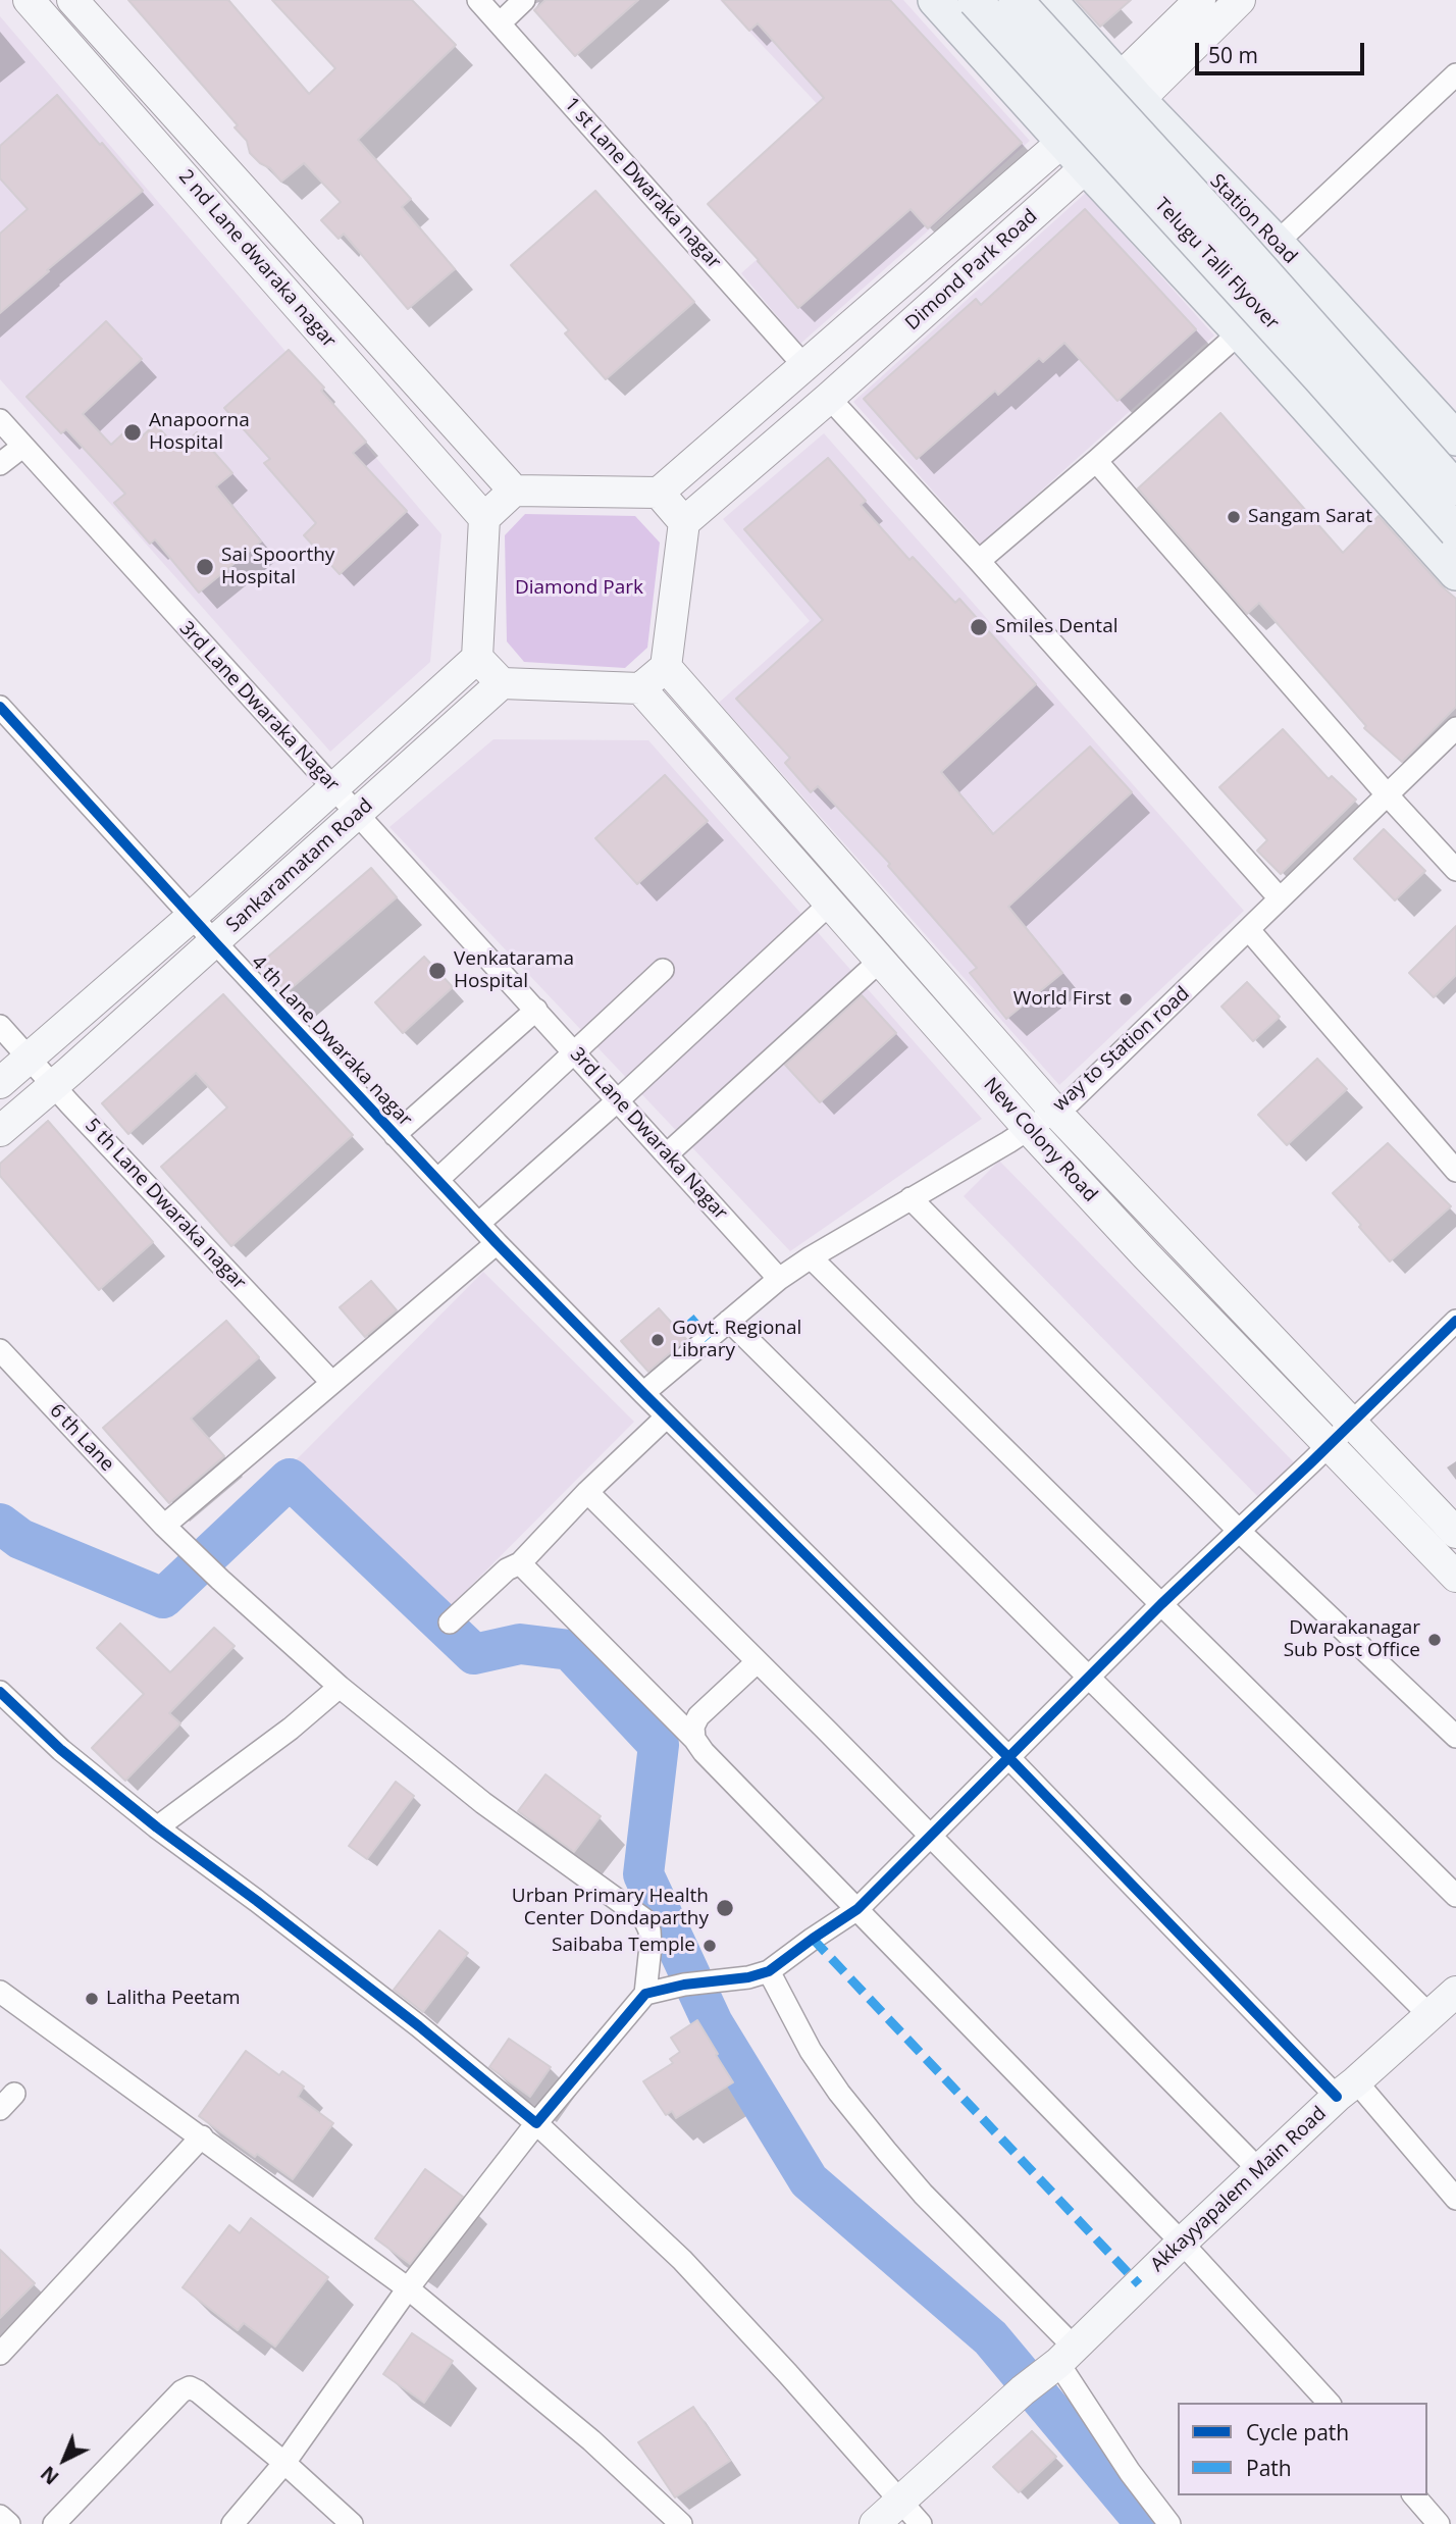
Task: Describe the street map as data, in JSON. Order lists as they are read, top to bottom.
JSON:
{
  "streets": {
    "main road": [
      "Station Road",
      "2 nd Lane dwaraka nagar",
      "Telugu Talli Flyover",
      "Dimond Park Road",
      "Sankaramatam Road",
      "New Colony Road",
      "Akkayyapalem Main Road"
    ],
    "street": [
      "1 st Lane Dwaraka nagar",
      "3rd Lane Dwaraka Nagar",
      "4 th Lane Dwaraka nagar",
      "way to Station road",
      "5 th Lane Dwaraka nagar",
      "6 th Lane"
    ]
  },
  "crossings": [
    ["1 st Lane Dwaraka nagar", "Dimond Park Road"],
    ["Station Road", "Dimond Park Road"],
    ["2 nd Lane dwaraka nagar", "Dimond Park Road"],
    ["2 nd Lane dwaraka nagar", "Sankaramatam Road"],
    ["2 nd Lane dwaraka nagar", "New Colony Road"],
    ["Dimond Park Road", "Sankaramatam Road"],
    ["Dimond Park Road", "New Colony Road"],
    ["3rd Lane Dwaraka Nagar", "Sankaramatam Road"],
    ["3rd Lane Dwaraka Nagar", "way to Station road"],
    ["Sankaramatam Road", "4 th Lane Dwaraka nagar"],
    ["Sankaramatam Road", "New Colony Road"],
    ["Sankaramatam Road", "5 th Lane Dwaraka nagar"],
    ["4 th Lane Dwaraka nagar", "way to Station road"],
    ["4 th Lane Dwaraka nagar", "Akkayyapalem Main Road"],
    ["way to Station road", "New Colony Road"]
  ],
  "parks": ["Diamond Park"],
  "places": [
    "Anapoorna Hospital",
    "Sangam Sarat",
    "Sai Spoorthy Hospital",
    "Smiles Dental",
    "Venkatarama Hospital",
    "World First",
    "Govt. Regional Library",
    "Dwarakanagar Sub Post Office",
    "Urban Primary Health Center Dondaparthy",
    "Saibaba Temple",
    "Lalitha Peetam"
  ],
  "legend": ["Cycle path", "Path"],
  "scale_bar": "50 m",
  "north": "bottom left"
}
